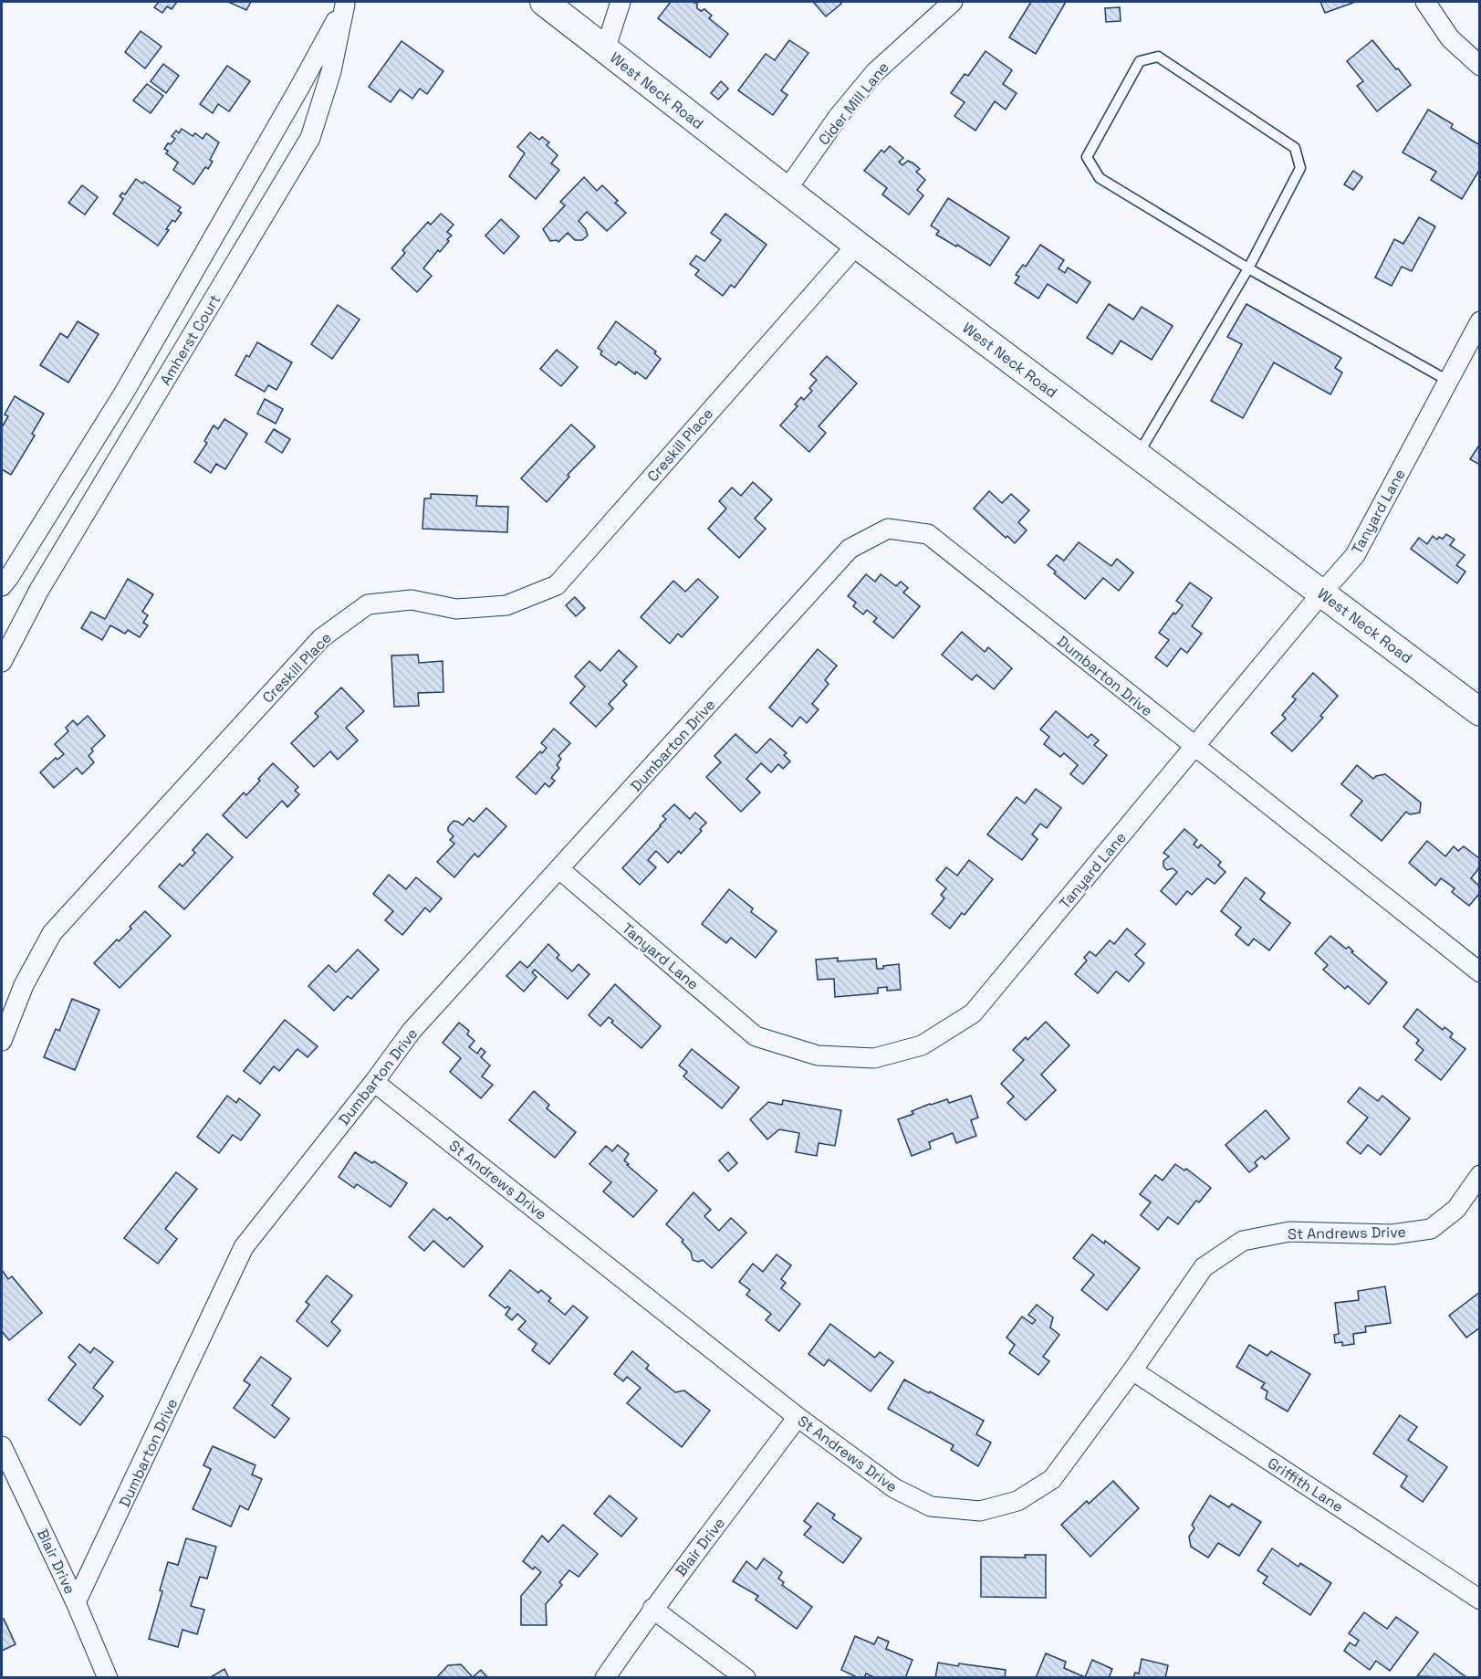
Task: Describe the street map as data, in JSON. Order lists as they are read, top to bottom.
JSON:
{
  "streets": {
    "street": [
      "West Neck Road",
      "Cider Mill Lane",
      "Amherst Court",
      "Creskill Place",
      "Tanyard Lane",
      "Dumbarton Drive",
      "St Andrews Drive",
      "Griffith Lane",
      "Blair Drive"
    ]
  },
  "crossings": [
    ["West Neck Road", "Cider Mill Lane"],
    ["West Neck Road", "Creskill Place"],
    ["West Neck Road", "Tanyard Lane"],
    ["Tanyard Lane", "Dumbarton Drive"],
    ["Dumbarton Drive", "St Andrews Drive"],
    ["Dumbarton Drive", "Blair Drive"],
    ["St Andrews Drive", "Griffith Lane"],
    ["St Andrews Drive", "Blair Drive"]
  ]
}
